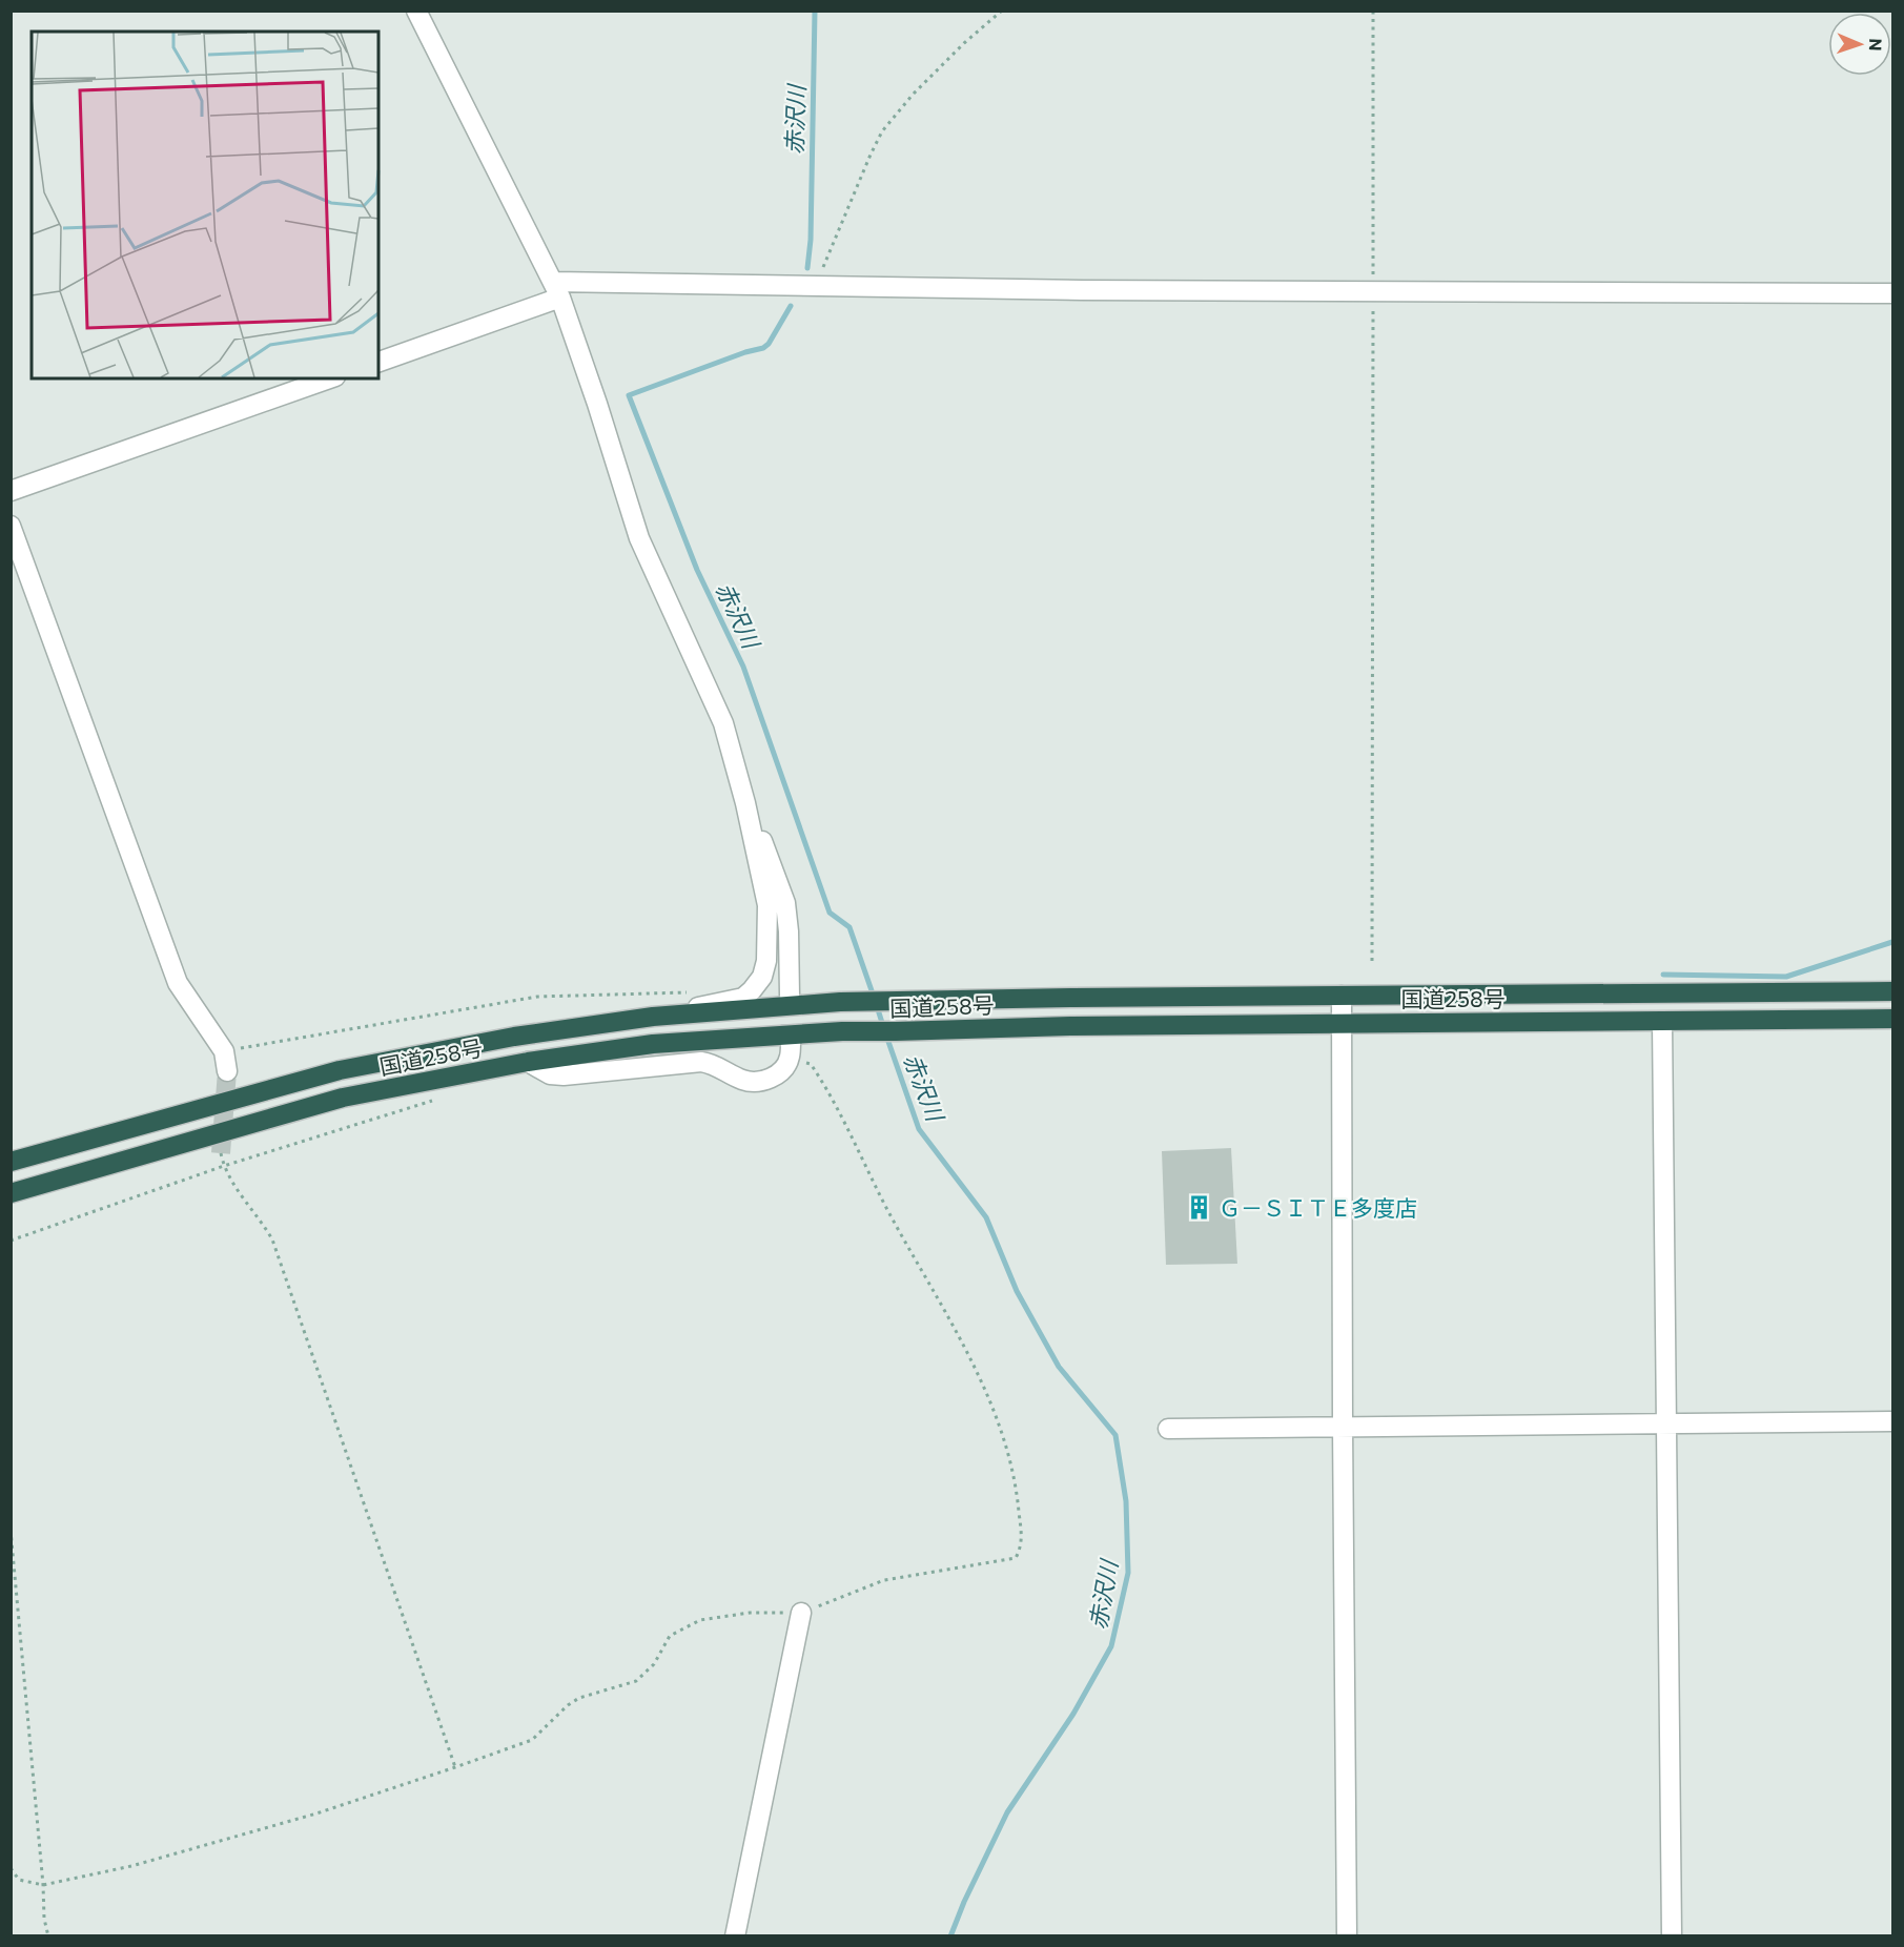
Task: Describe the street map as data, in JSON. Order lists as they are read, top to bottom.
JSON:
{
  "streets": {
    "highway": ["国道258号"]
  },
  "water": ["赤沢川"],
  "places": {
    "building": ["Ｇ－ＳＩＴＥ多度店"]
  },
  "north": "right"
}
